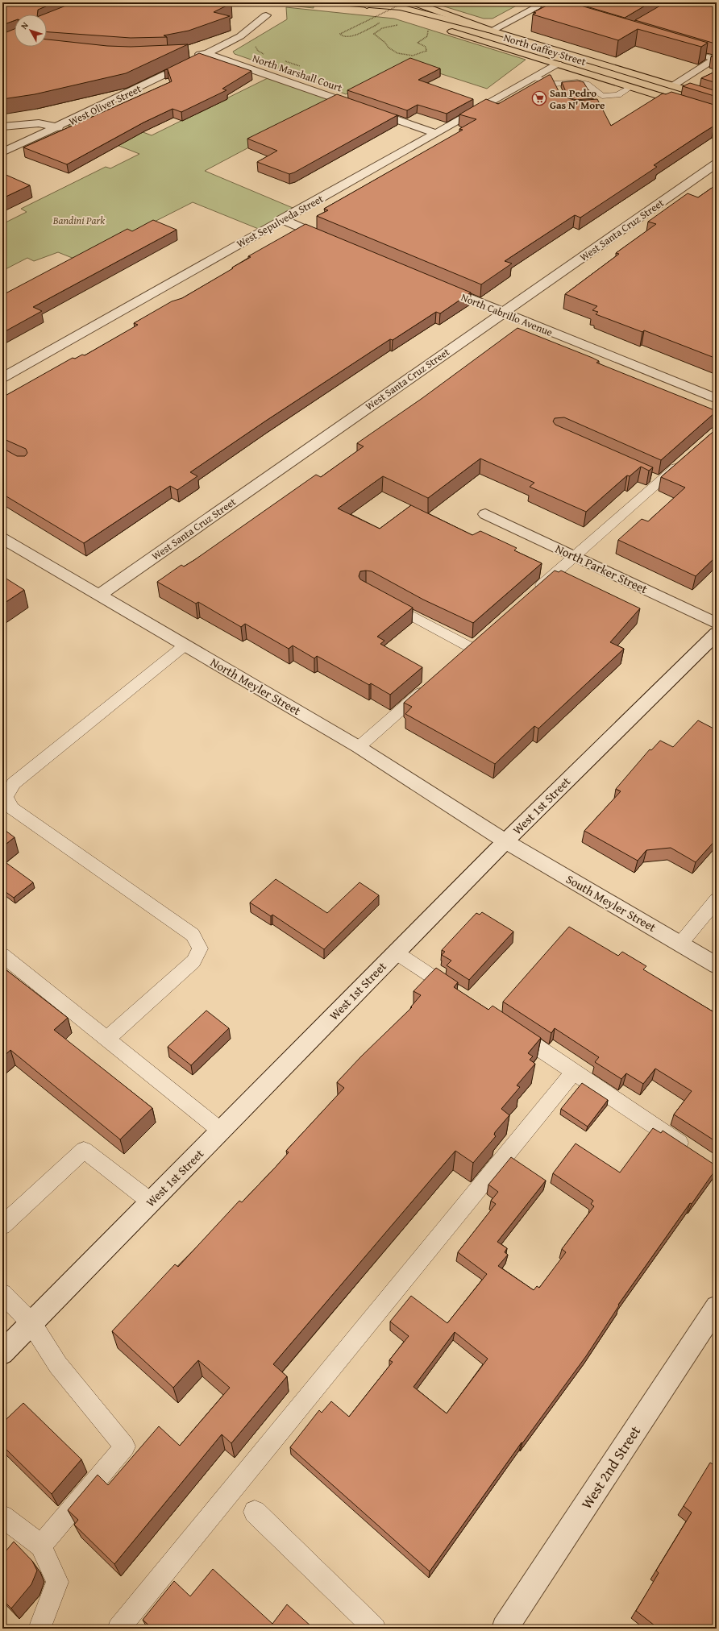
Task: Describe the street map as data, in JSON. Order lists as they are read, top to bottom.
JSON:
{
  "streets": {
    "main road": ["North Gaffey Street"],
    "street": [
      "North Marshall Court",
      "West Oliver Street",
      "West Sepulveda Street",
      "West Santa Cruz Street",
      "North Cabrillo Avenue",
      "North Parker Street",
      "North Meyler Street",
      "West 1st Street",
      "South Meyler Street",
      "West 2nd Street"
    ]
  },
  "crossings": [
    ["North Gaffey Street", "West Sepulveda Street"],
    ["North Marshall Court", "West Oliver Street"],
    ["North Marshall Court", "West Sepulveda Street"],
    ["West Santa Cruz Street", "North Cabrillo Avenue"],
    ["West Santa Cruz Street", "North Meyler Street"],
    ["North Meyler Street", "West 1st Street"],
    ["North Meyler Street", "South Meyler Street"],
    ["West 1st Street", "South Meyler Street"]
  ],
  "parks": ["Bandini Park"],
  "places": {
    "supermarket": ["San Pedro Gas N' More"]
  },
  "north": "top left"
}
